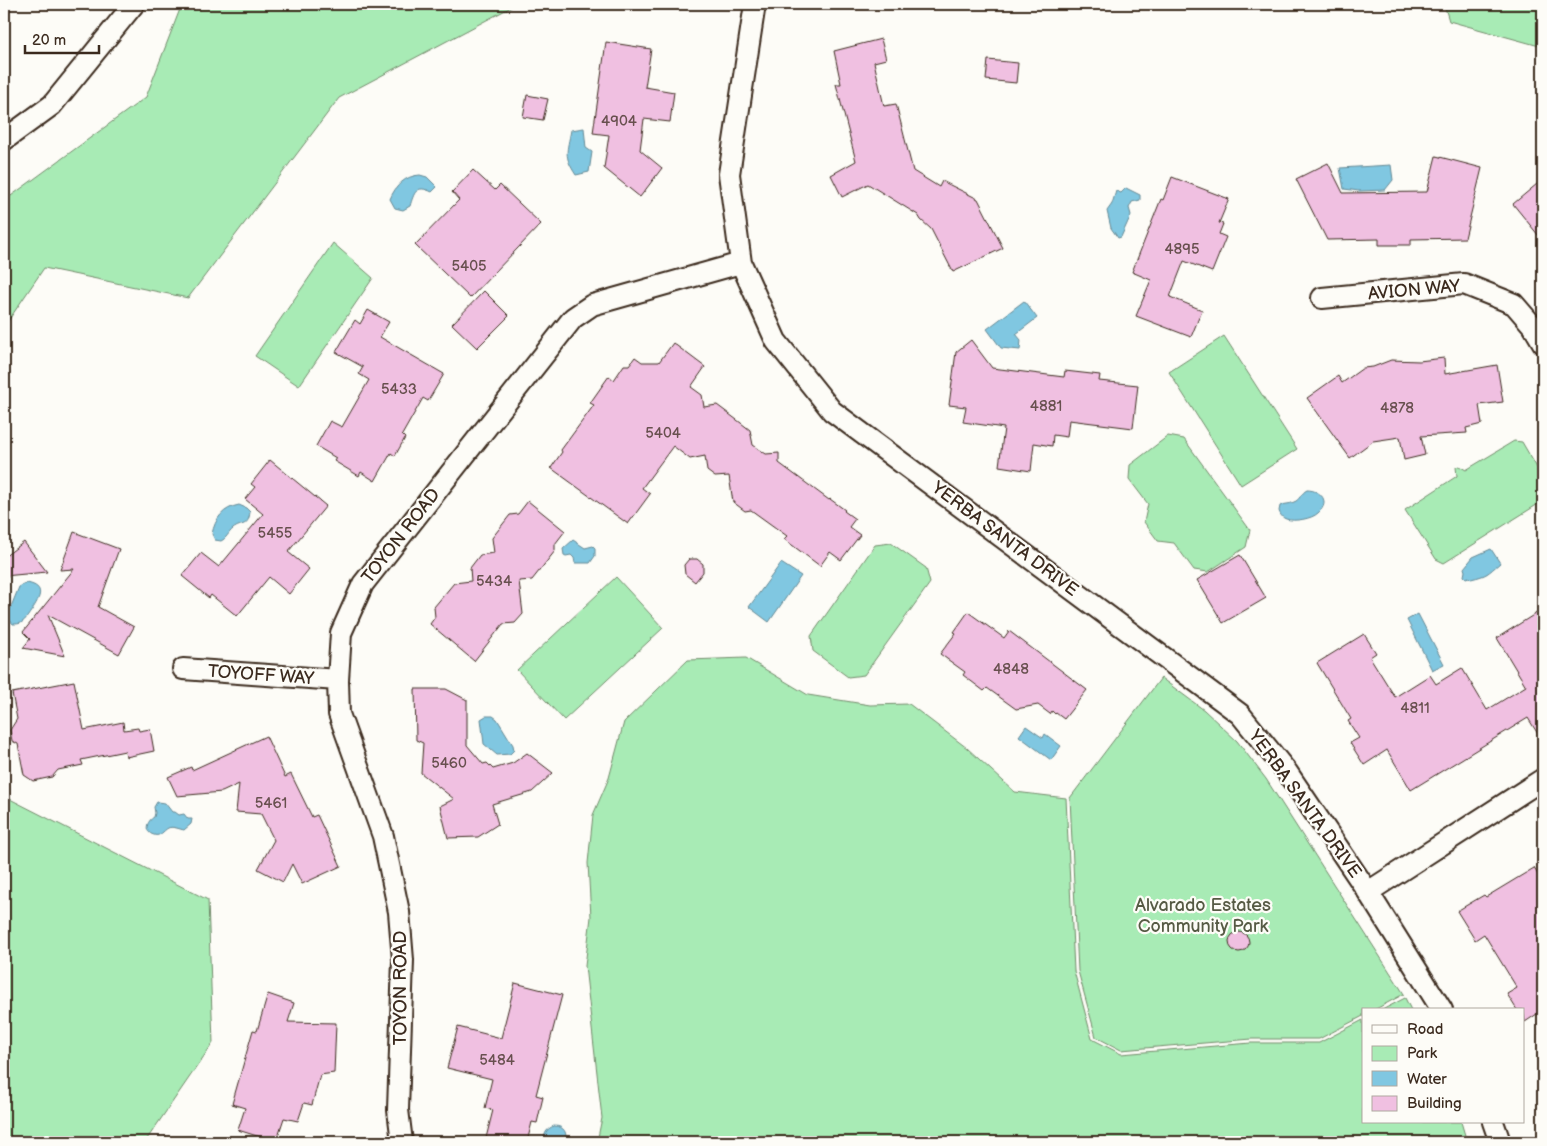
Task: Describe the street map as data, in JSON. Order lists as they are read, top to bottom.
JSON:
{
  "streets": {
    "street": [
      "AVION WAY",
      "TOYON ROAD",
      "YERBA SANTA DRIVE",
      "TOYOFF WAY"
    ]
  },
  "crossings": [
    ["TOYON ROAD", "YERBA SANTA DRIVE"],
    ["TOYON ROAD", "TOYOFF WAY"]
  ],
  "parks": ["Alvarado Estates Community Park"],
  "house_numbers": [
    "4904",
    "4895",
    "5405",
    "5433",
    "4881",
    "4878",
    "5404",
    "5455",
    "5434",
    "4848",
    "4811",
    "5460",
    "5461",
    "5484"
  ],
  "legend": [
    "Road",
    "Park",
    "Water",
    "Building"
  ],
  "scale_bar": "20 m"
}
